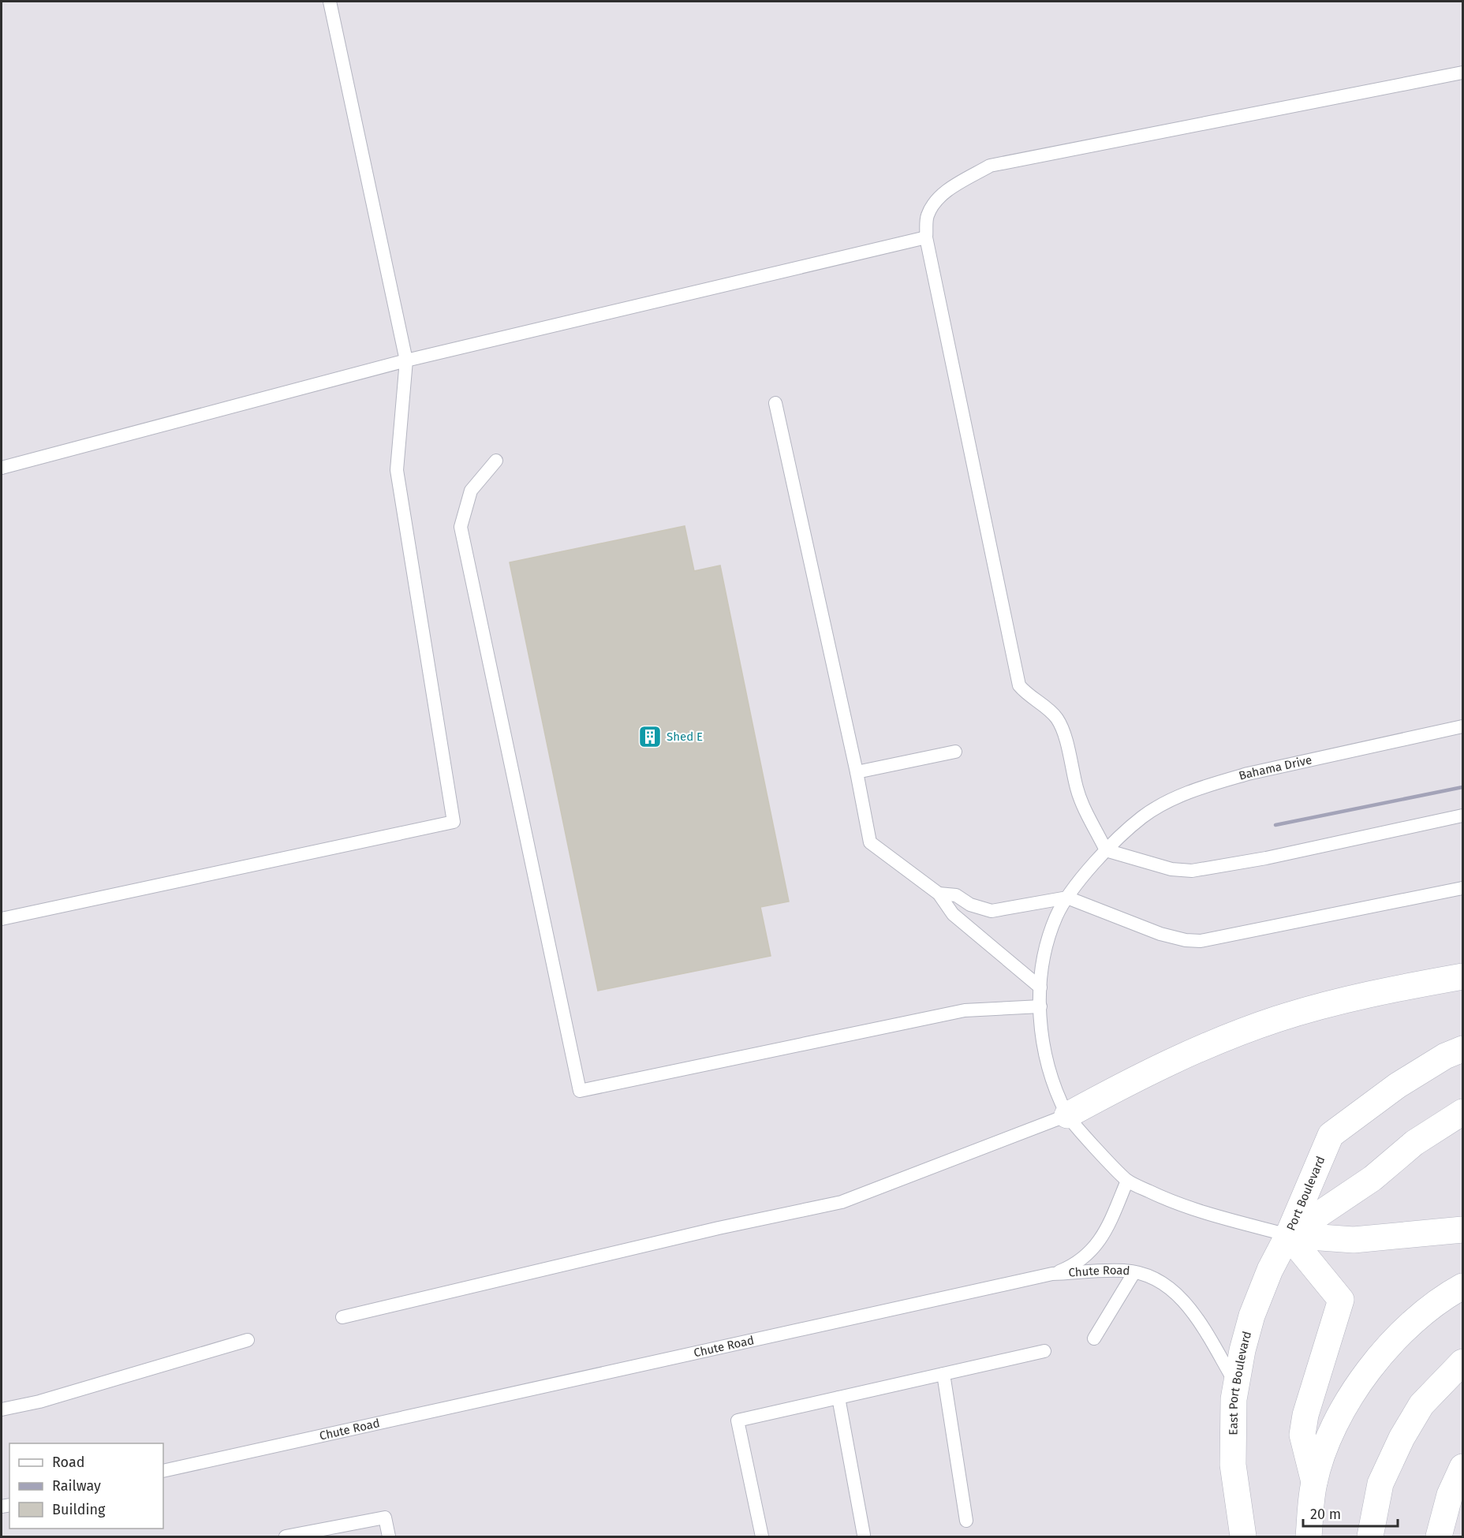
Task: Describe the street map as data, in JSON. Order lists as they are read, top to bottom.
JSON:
{
  "streets": {
    "street": ["Port Boulevard", "East Port Boulevard"],
    "lane": ["Bahama Drive", "Chute Road"]
  },
  "crossings": [
    ["Port Boulevard", "East Port Boulevard"],
    ["Chute Road", "East Port Boulevard"]
  ],
  "places": {
    "building": ["Shed E"]
  },
  "legend": ["Road", "Railway", "Building"],
  "scale_bar": "20 m"
}
